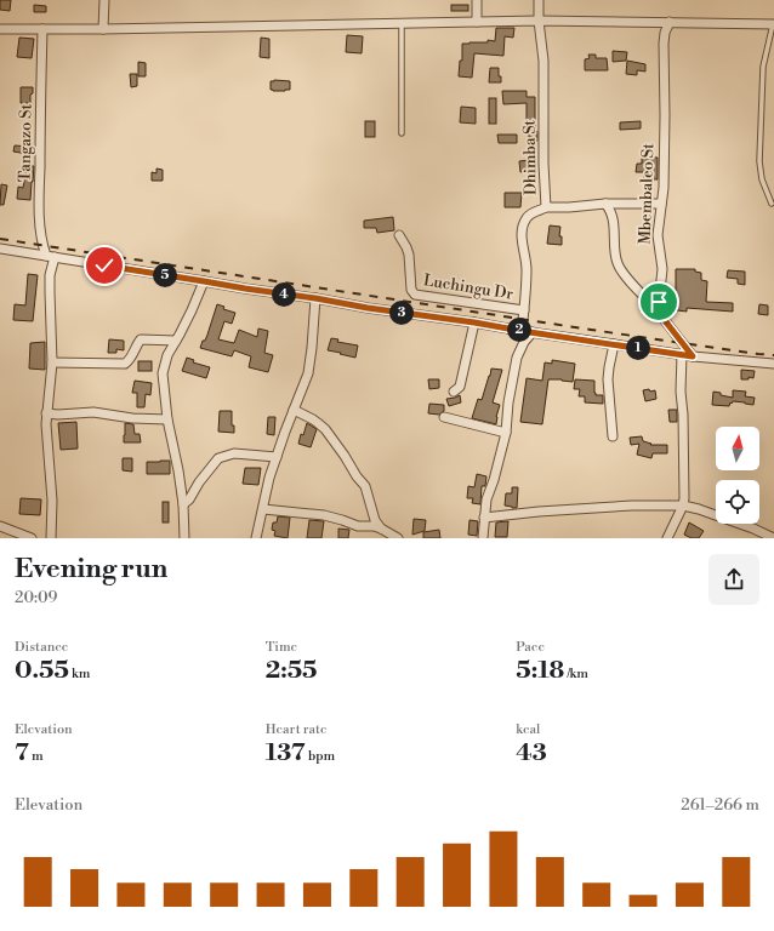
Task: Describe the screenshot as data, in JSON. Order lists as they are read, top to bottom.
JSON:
{
  "streets": {
    "street": [
      "Tangazo St",
      "Dhimba St",
      "Mbembaleo St",
      "Luchingu Dr"
    ]
  },
  "crossings": [
    ["Dhimba St", "Luchingu Dr"]
  ],
  "north": "top",
  "page": {
    "pins": [
      "5",
      "4",
      "3",
      "2",
      "1"
    ],
    "heading": ["Evening run", "20:09"],
    "stats": [
      ["Distance", "0.55 km"],
      ["Time", "2:55"],
      ["Pace", "5:18 /km"],
      ["Elevation", "7 m"],
      ["Heart rate", "137 bpm"],
      ["kcal", "43"]
    ],
    "chart": ["Elevation", "261–266 m"]
  }
}
